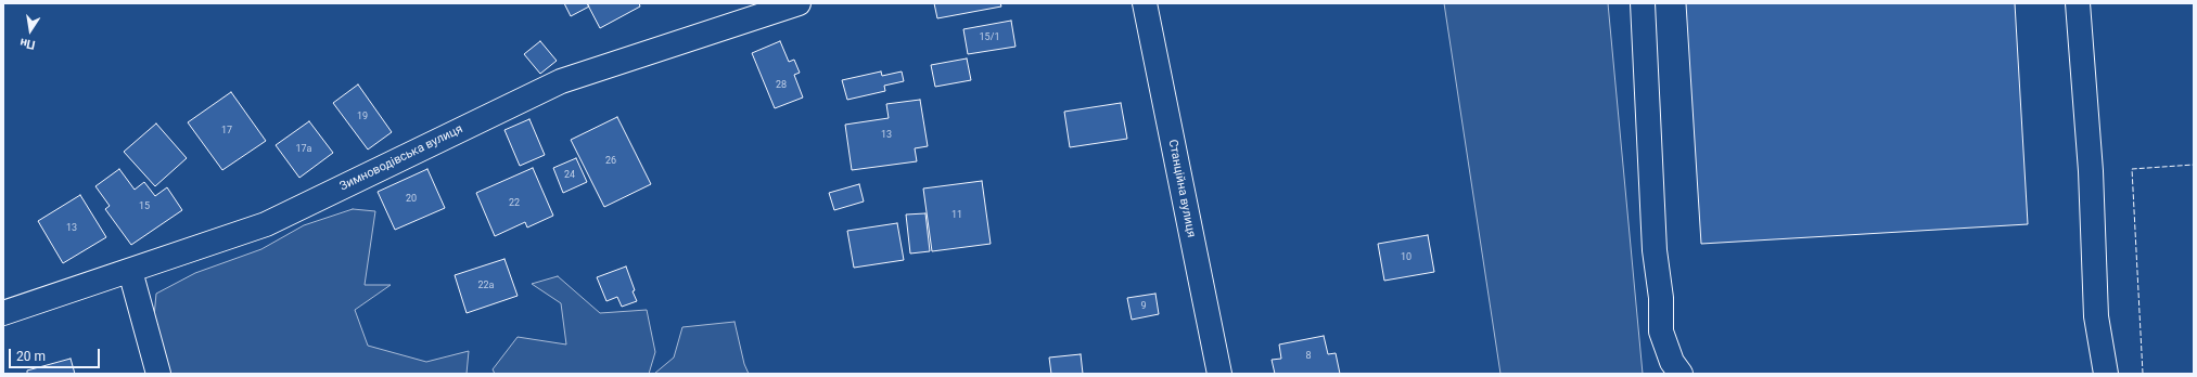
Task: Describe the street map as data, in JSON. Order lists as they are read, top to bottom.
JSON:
{
  "streets": {
    "street": ["Зимноводівська вулиця", "Станційна вулиця"]
  },
  "house_numbers": [
    "15/1",
    "28",
    "19",
    "17",
    "13",
    "17а",
    "26",
    "24",
    "20",
    "22",
    "15",
    "11",
    "13",
    "10",
    "22а",
    "9",
    "8"
  ],
  "scale_bar": "20 m",
  "north": "bottom"
}
